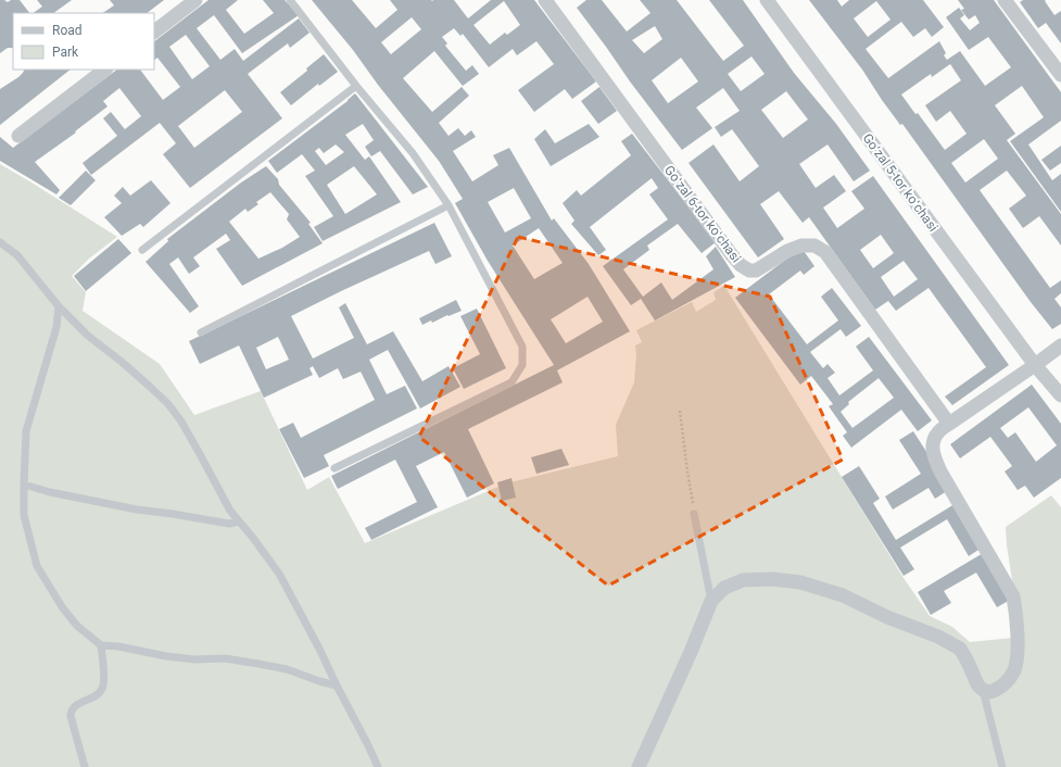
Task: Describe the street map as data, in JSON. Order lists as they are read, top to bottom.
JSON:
{
  "streets": {
    "street": ["Goʻzal 5-tor koʻchasi", "Goʻzal 6-tor koʻchasi"]
  },
  "legend": ["Road", "Park"]
}
